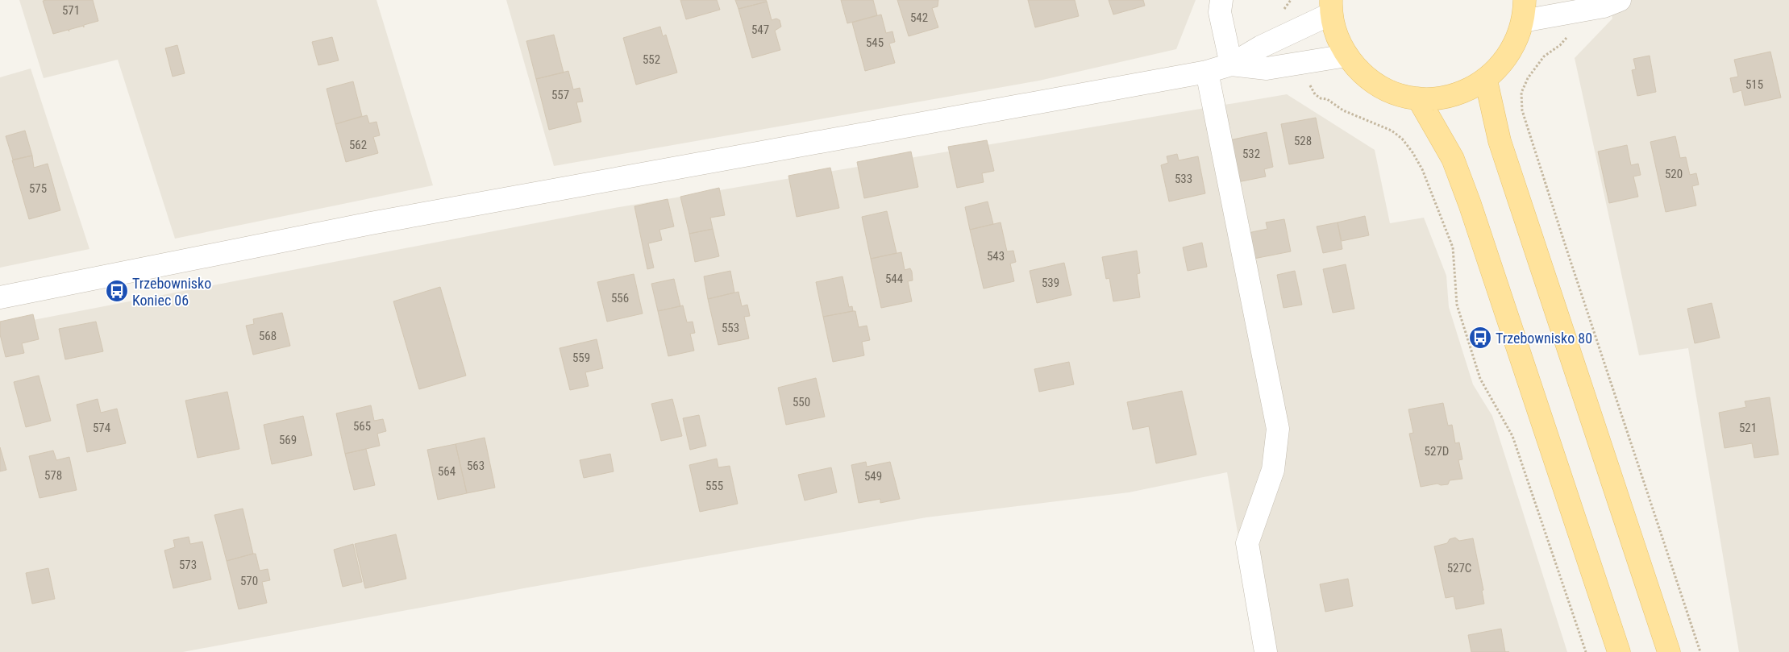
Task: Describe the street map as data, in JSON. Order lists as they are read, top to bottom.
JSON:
{
  "places": {
    "bus stop": ["Trzebownisko Koniec 06", "Trzebownisko 80"]
  },
  "house_numbers": [
    "571",
    "542",
    "547",
    "545",
    "552",
    "515",
    "557",
    "528",
    "562",
    "532",
    "520",
    "533",
    "575",
    "543",
    "544",
    "539",
    "556",
    "553",
    "568",
    "559",
    "550",
    "565",
    "574",
    "521",
    "569",
    "527D",
    "563",
    "564",
    "578",
    "549",
    "555",
    "573",
    "527C",
    "570"
  ]
}
